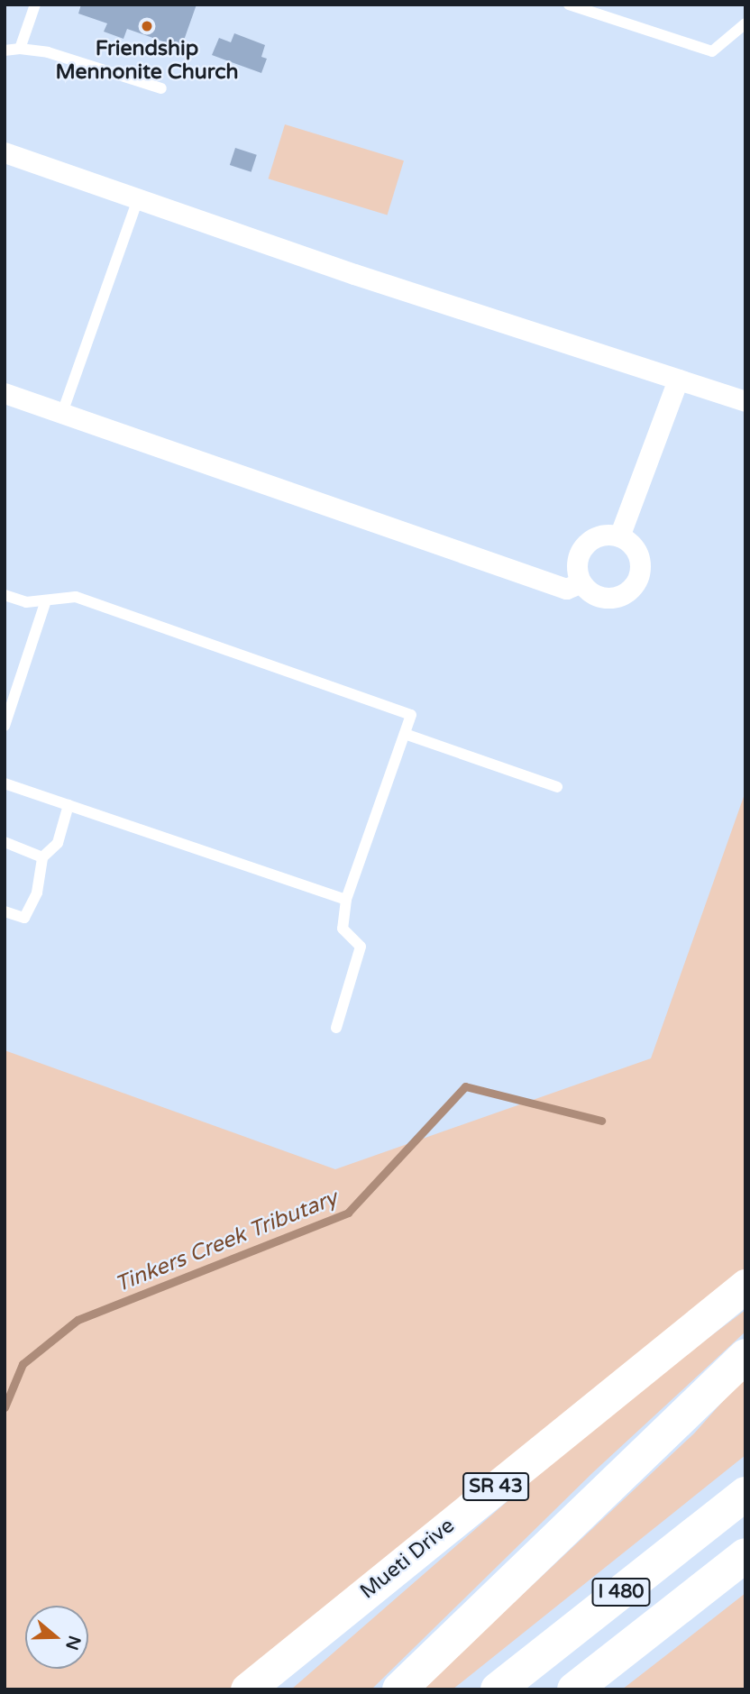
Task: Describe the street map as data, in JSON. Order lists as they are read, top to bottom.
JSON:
{
  "streets": {
    "highway": ["I 480"],
    "main road": ["SR 43", "Mueti Drive"]
  },
  "water": ["Tinkers Creek Tributary"],
  "places": ["Friendship Mennonite Church"],
  "north": "right"
}
